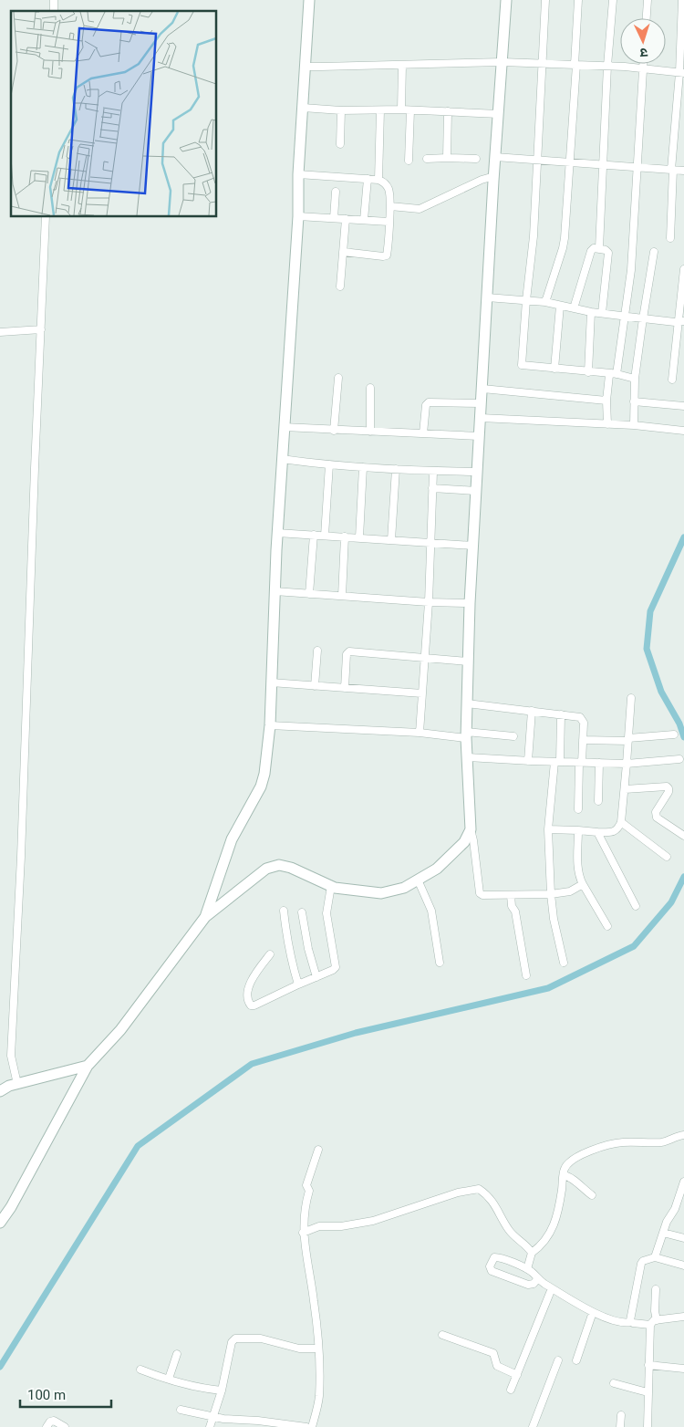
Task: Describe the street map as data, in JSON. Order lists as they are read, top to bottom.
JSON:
{
  "scale_bar": "100 m",
  "north": "bottom"
}
